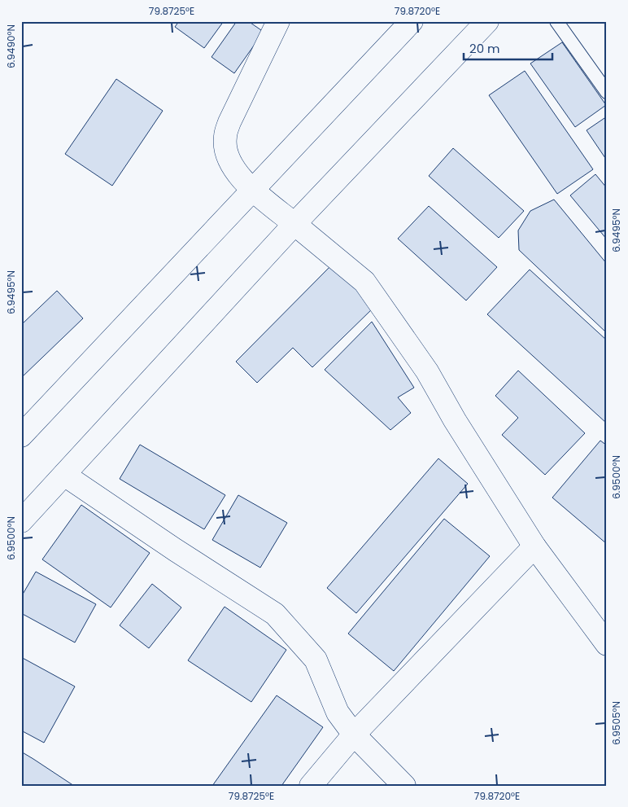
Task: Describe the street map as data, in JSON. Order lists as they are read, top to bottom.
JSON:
{
  "scale_bar": "20 m",
  "coordinates": [
    "79.8725°E",
    "79.8720°E",
    "6.9490°N",
    "6.9495°N",
    "6.9500°N",
    "6.9505°N"
  ]
}
